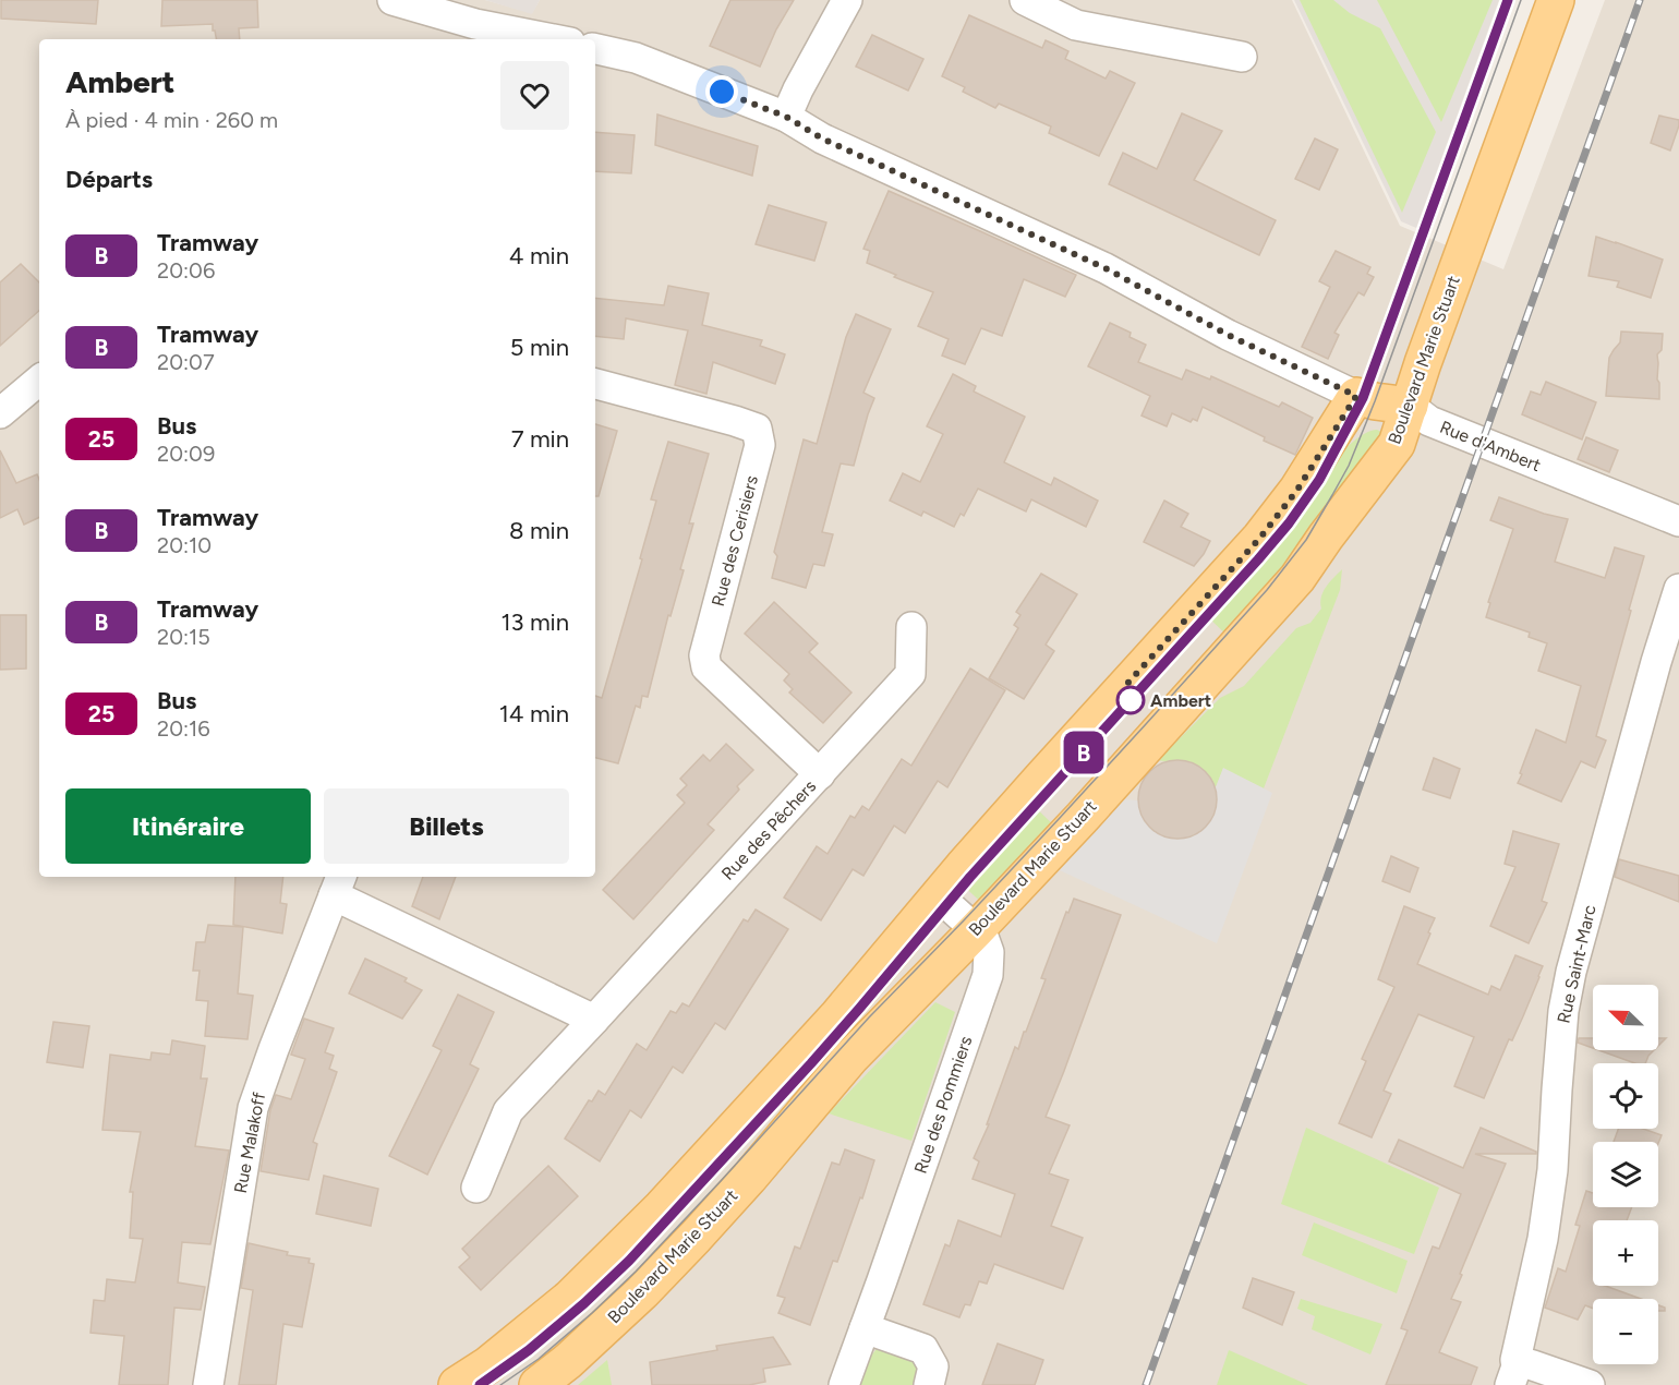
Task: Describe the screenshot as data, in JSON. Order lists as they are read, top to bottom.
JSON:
{
  "streets": {
    "main road": ["Boulevard Marie Stuart", "Rue d'Ambert"],
    "street": [
      "Rue des Cerisiers",
      "Rue des Pêchers",
      "Rue Saint-Marc",
      "Rue des Pommiers",
      "Rue Malakoff"
    ]
  },
  "crossings": [
    ["Boulevard Marie Stuart", "Rue d'Ambert"],
    ["Boulevard Marie Stuart", "Rue des Pommiers"],
    ["Rue des Cerisiers", "Rue des Pêchers"]
  ],
  "places": ["Ambert"],
  "lines": ["tram line B"],
  "north": "top left",
  "page": {
    "on_map": "B",
    "heading": [
      ["Ambert", "À pied · 4 min · 260 m"],
      "Départs"
    ],
    "list": [
      {
        "mark": "B",
        "name": "Tramway",
        "note": "20:06",
        "value": "4 min"
      },
      {
        "mark": "B",
        "name": "Tramway",
        "note": "20:07",
        "value": "5 min"
      },
      {
        "mark": "25",
        "name": "Bus",
        "note": "20:09",
        "value": "7 min"
      },
      {
        "mark": "B",
        "name": "Tramway",
        "note": "20:10",
        "value": "8 min"
      },
      {
        "mark": "B",
        "name": "Tramway",
        "note": "20:15",
        "value": "13 min"
      },
      {
        "mark": "25",
        "name": "Bus",
        "note": "20:16",
        "value": "14 min"
      }
    ],
    "buttons": ["Itinéraire", "Billets"],
    "map_buttons": ["+", "−"]
  }
}
